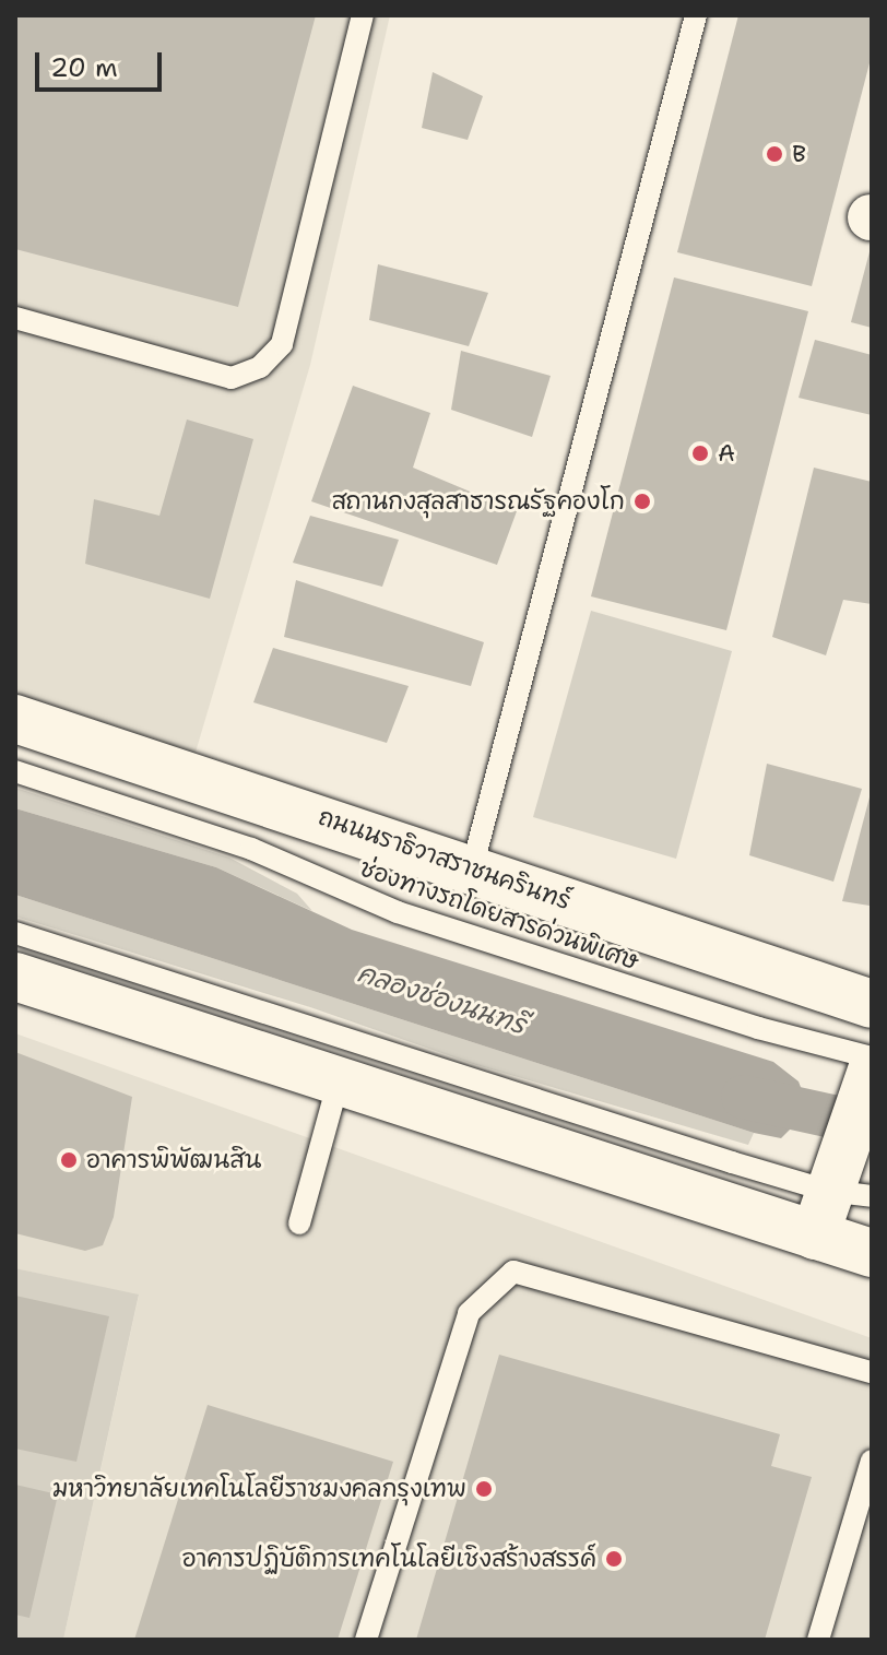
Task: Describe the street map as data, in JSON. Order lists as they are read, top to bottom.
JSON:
{
  "streets": {
    "main road": ["ถนนนราธิวาสราชนครินทร์"],
    "lane": ["ช่องทางรถโดยสารด่วนพิเศษ"]
  },
  "water": ["คลองช่องนนทรี"],
  "places": [
    "B",
    "A",
    "สถานกงสุลสาธารณรัฐคองโก",
    "อาคารพิพัฒนสิน",
    "มหาวิทยาลัยเทคโนโลยีราชมงคลกรุงเทพ",
    "อาคารปฏิบัติการเทคโนโลยีเชิงสร้างสรรค์"
  ],
  "scale_bar": "20 m"
}
